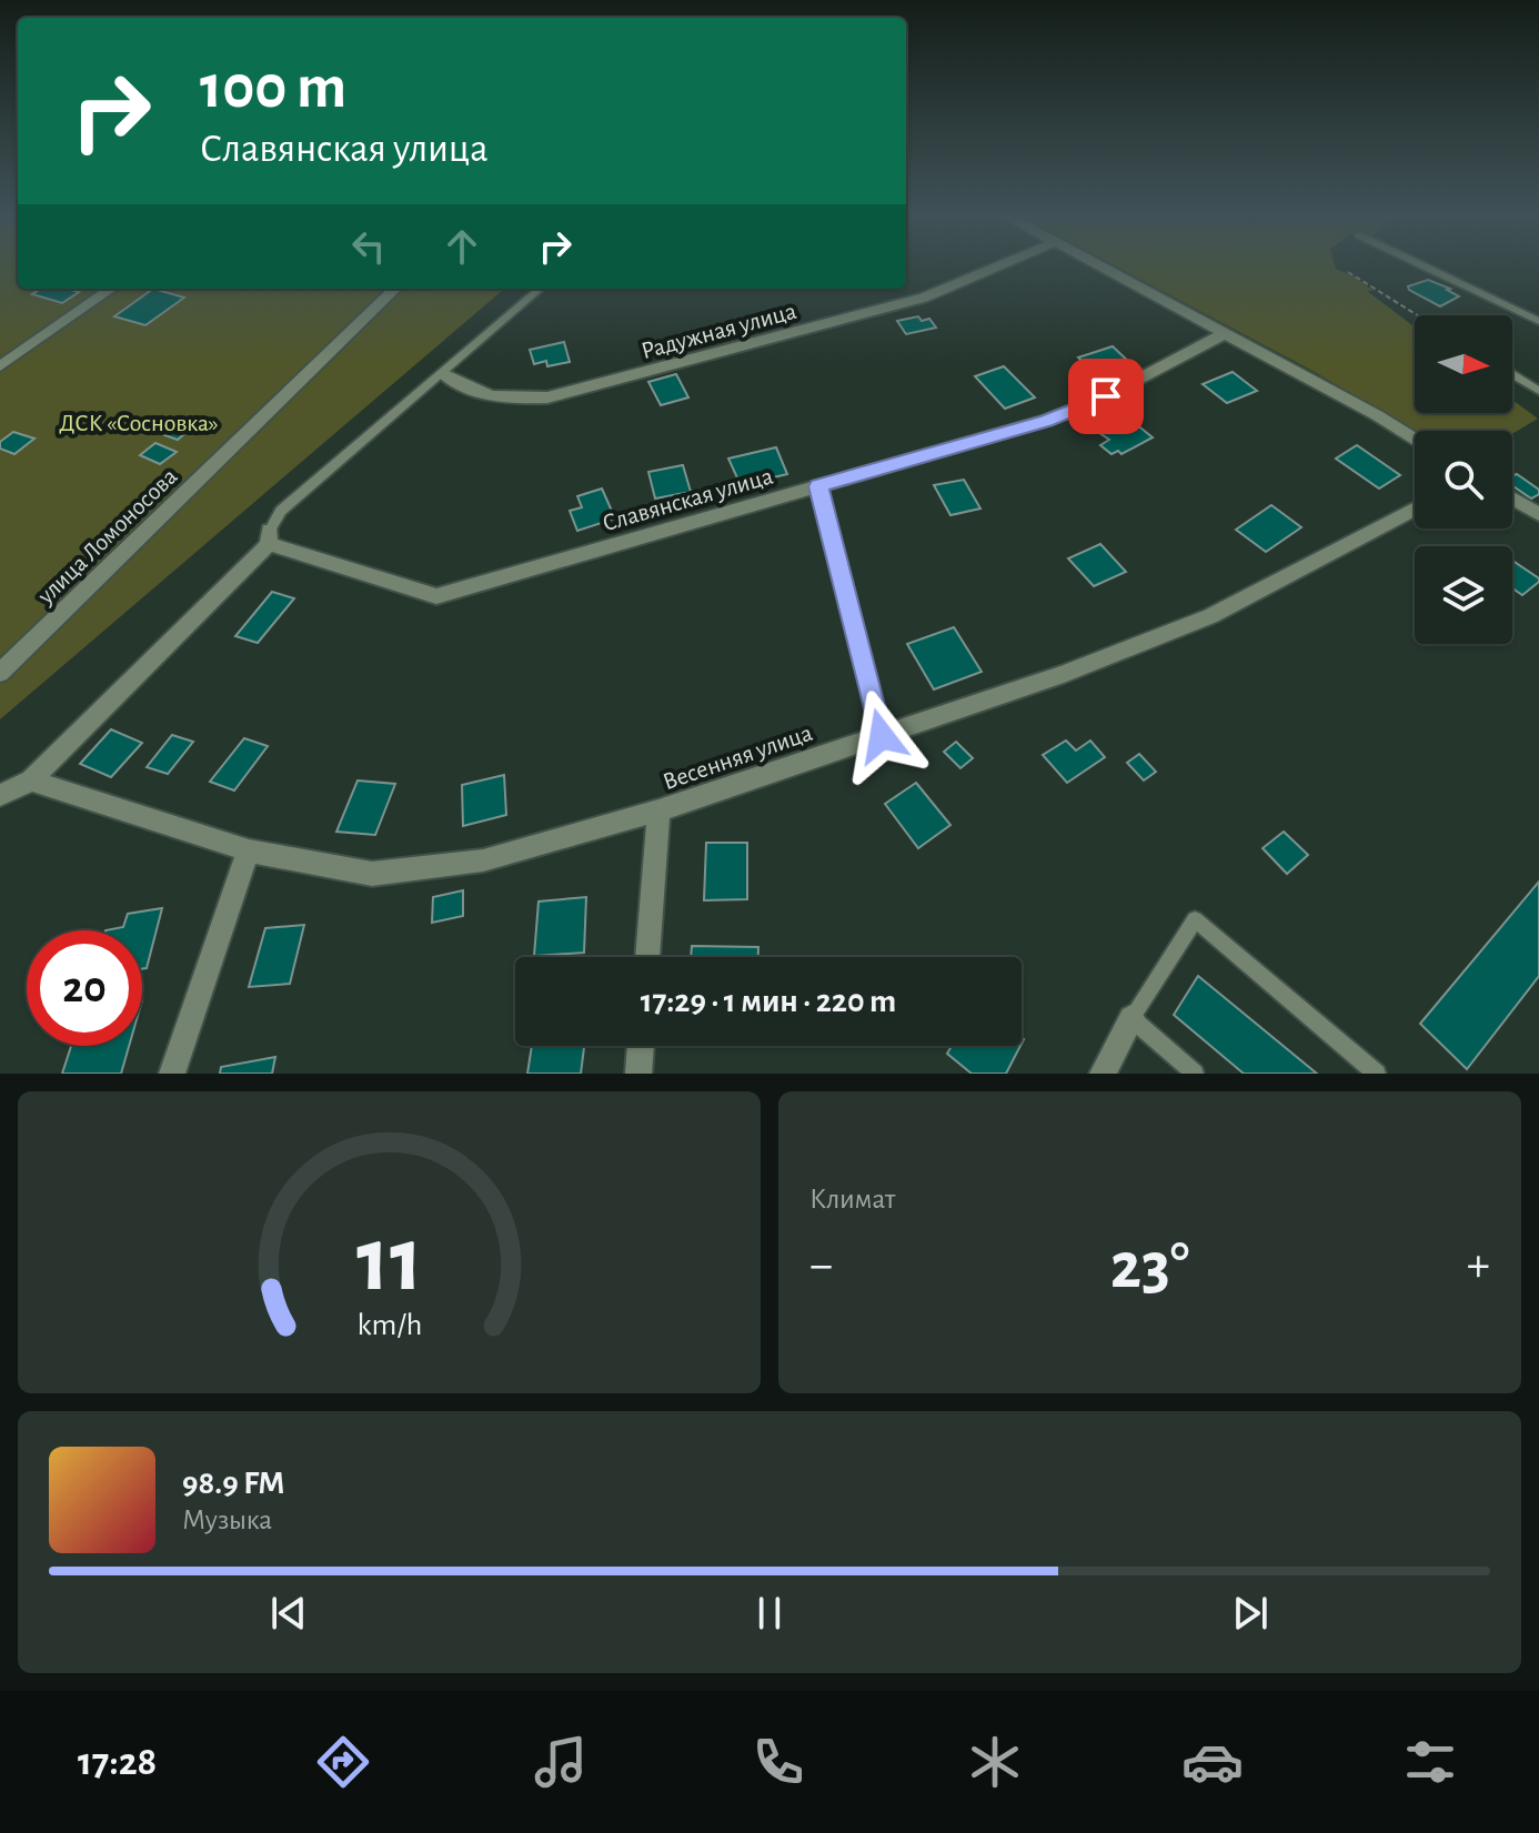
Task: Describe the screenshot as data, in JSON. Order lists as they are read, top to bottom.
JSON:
{
  "streets": {
    "street": [
      "Радужная улица",
      "Славянская улица",
      "улица Ломоносова",
      "Весенняя улица"
    ]
  },
  "parks": ["ДСК «Сосновка»"],
  "north": "right",
  "page": {
    "turn": ["100 m", "Славянская улица"],
    "limit": "20",
    "trip": "17:29 · 1 мин · 220 m",
    "tile": "Климат",
    "heat": ["−", "23°", "+"],
    "song": ["98.9 FM", "Музыка"],
    "tabs": "17:28",
    "gauge": ["11", "km/h"]
  }
}
